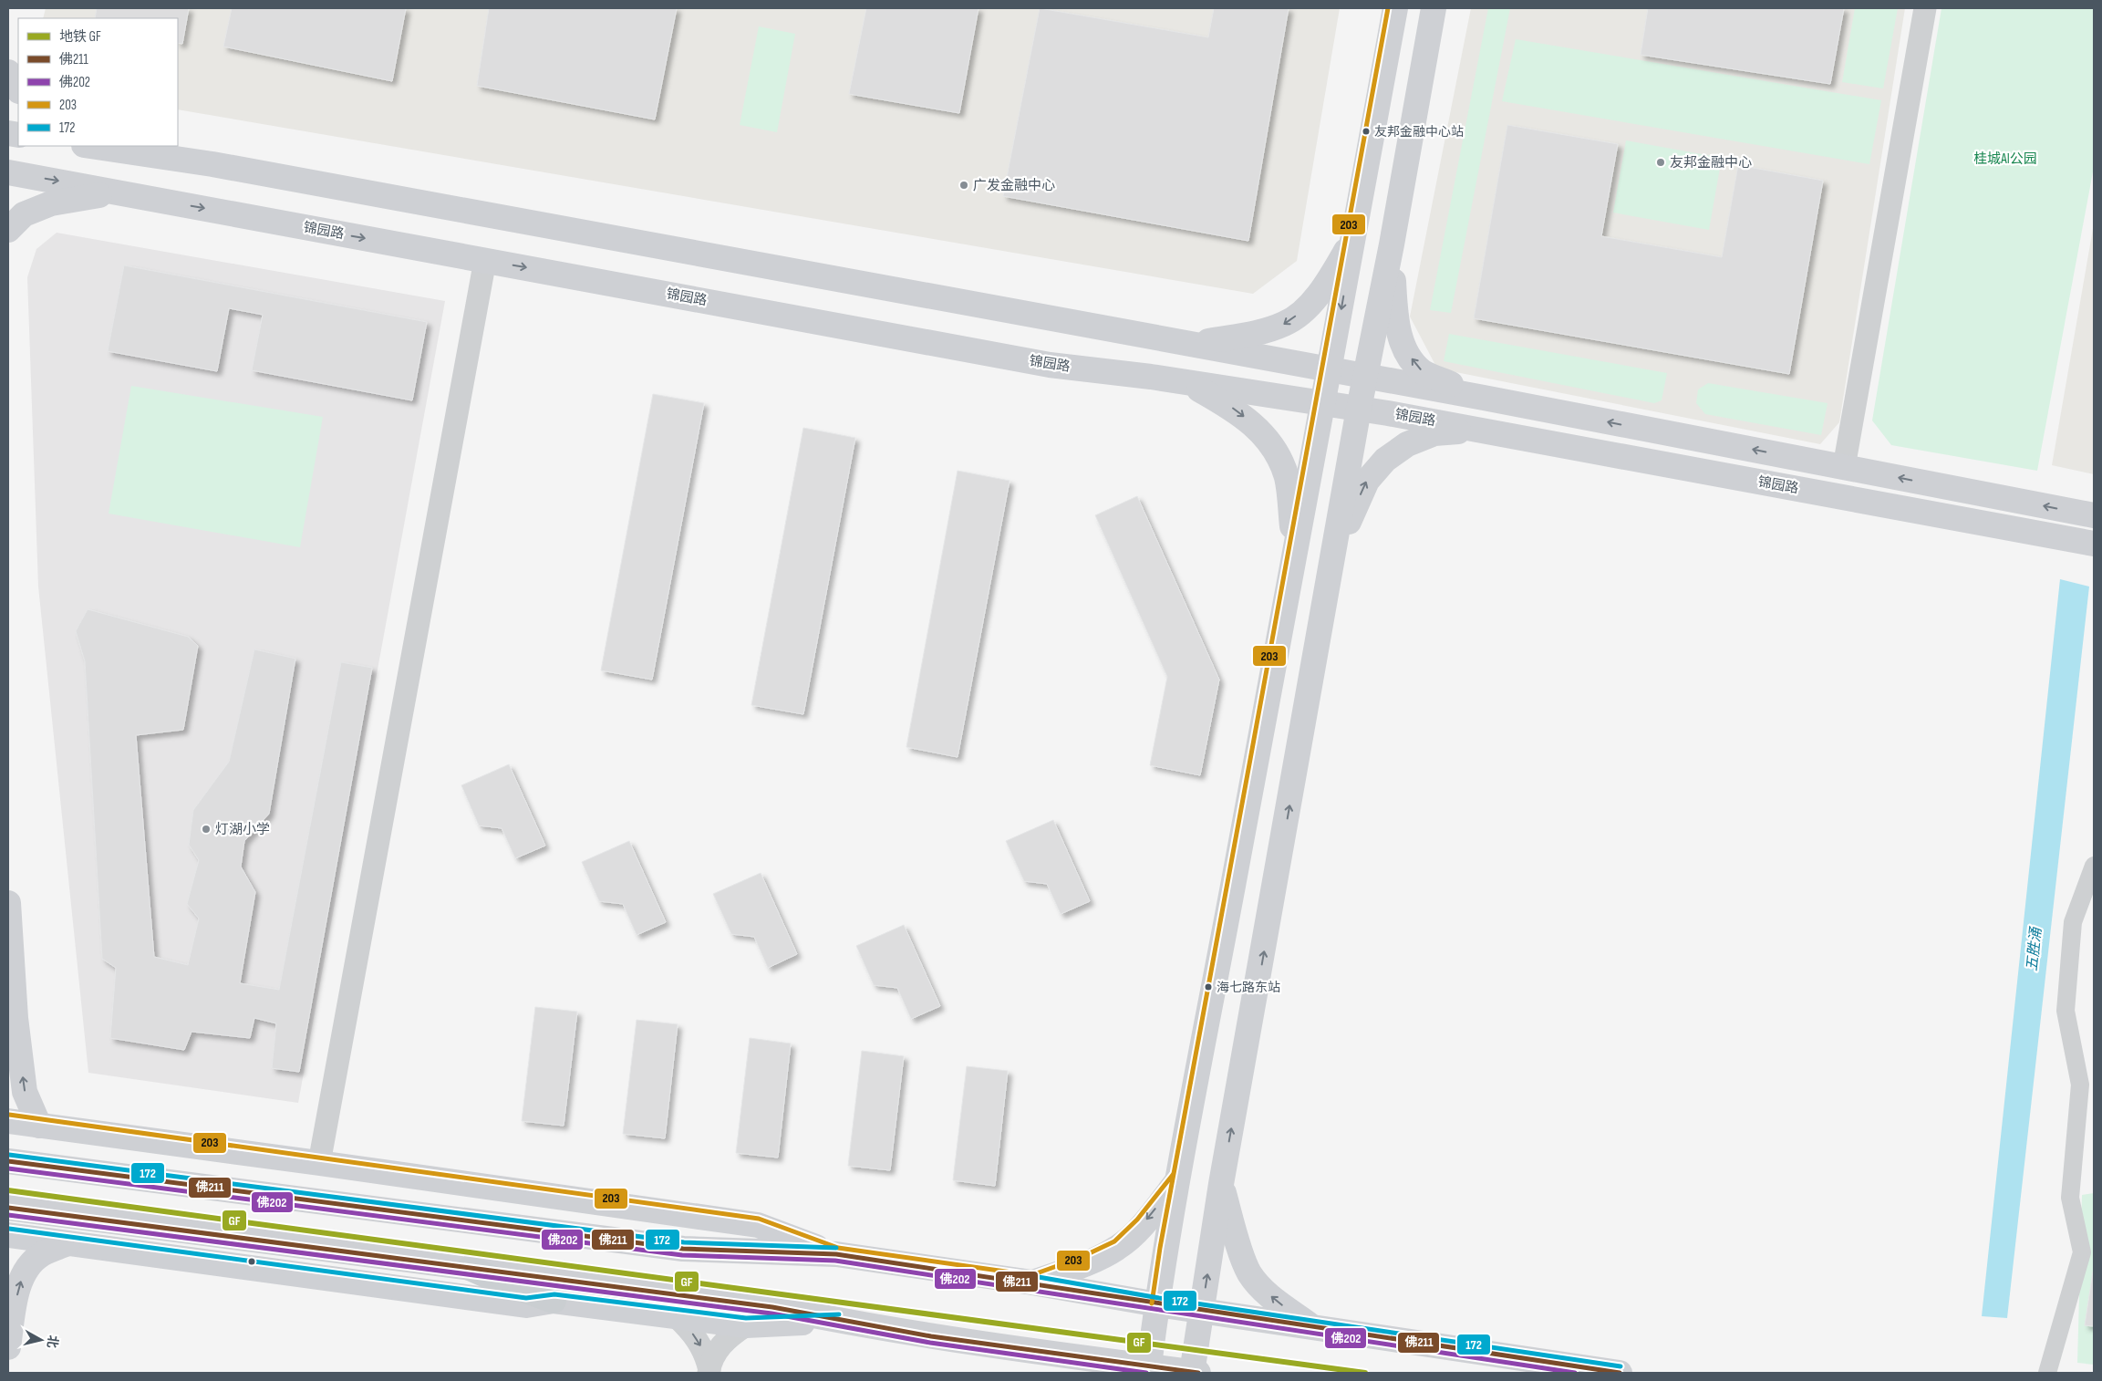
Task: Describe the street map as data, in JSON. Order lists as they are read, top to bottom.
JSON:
{
  "streets": {
    "main road": ["锦园路"]
  },
  "water": ["五胜涌"],
  "parks": ["桂城AI公园"],
  "places": [
    "友邦金融中心站",
    "友邦金融中心",
    "广发金融中心",
    "灯湖小学",
    "海七路东站"
  ],
  "lines": [
    "transit line 203",
    "transit line 172",
    "transit line 佛211",
    "transit line 佛202",
    "metro line GF"
  ],
  "legend": [
    "地铁 GF",
    "佛211",
    "佛202",
    "203",
    "172"
  ],
  "north": "right"
}
